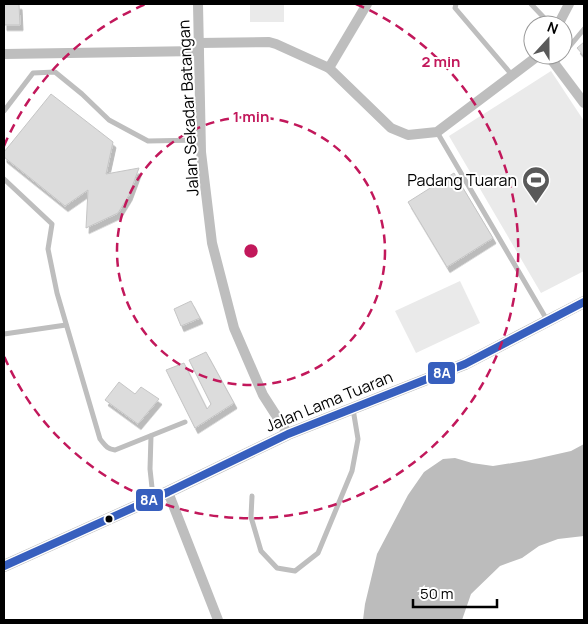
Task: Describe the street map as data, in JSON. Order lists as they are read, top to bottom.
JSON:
{
  "streets": {
    "street": ["Jalan Sekadar Batangan", "Jalan Lama Tuaran"]
  },
  "crossings": [
    ["Jalan Sekadar Batangan", "Jalan Lama Tuaran"]
  ],
  "places": {
    "sports": ["Padang Tuaran"]
  },
  "lines": ["transit line 8A"],
  "scale_bar": "50 m",
  "north": "top",
  "rings": ["2 min", "1 min"]
}
